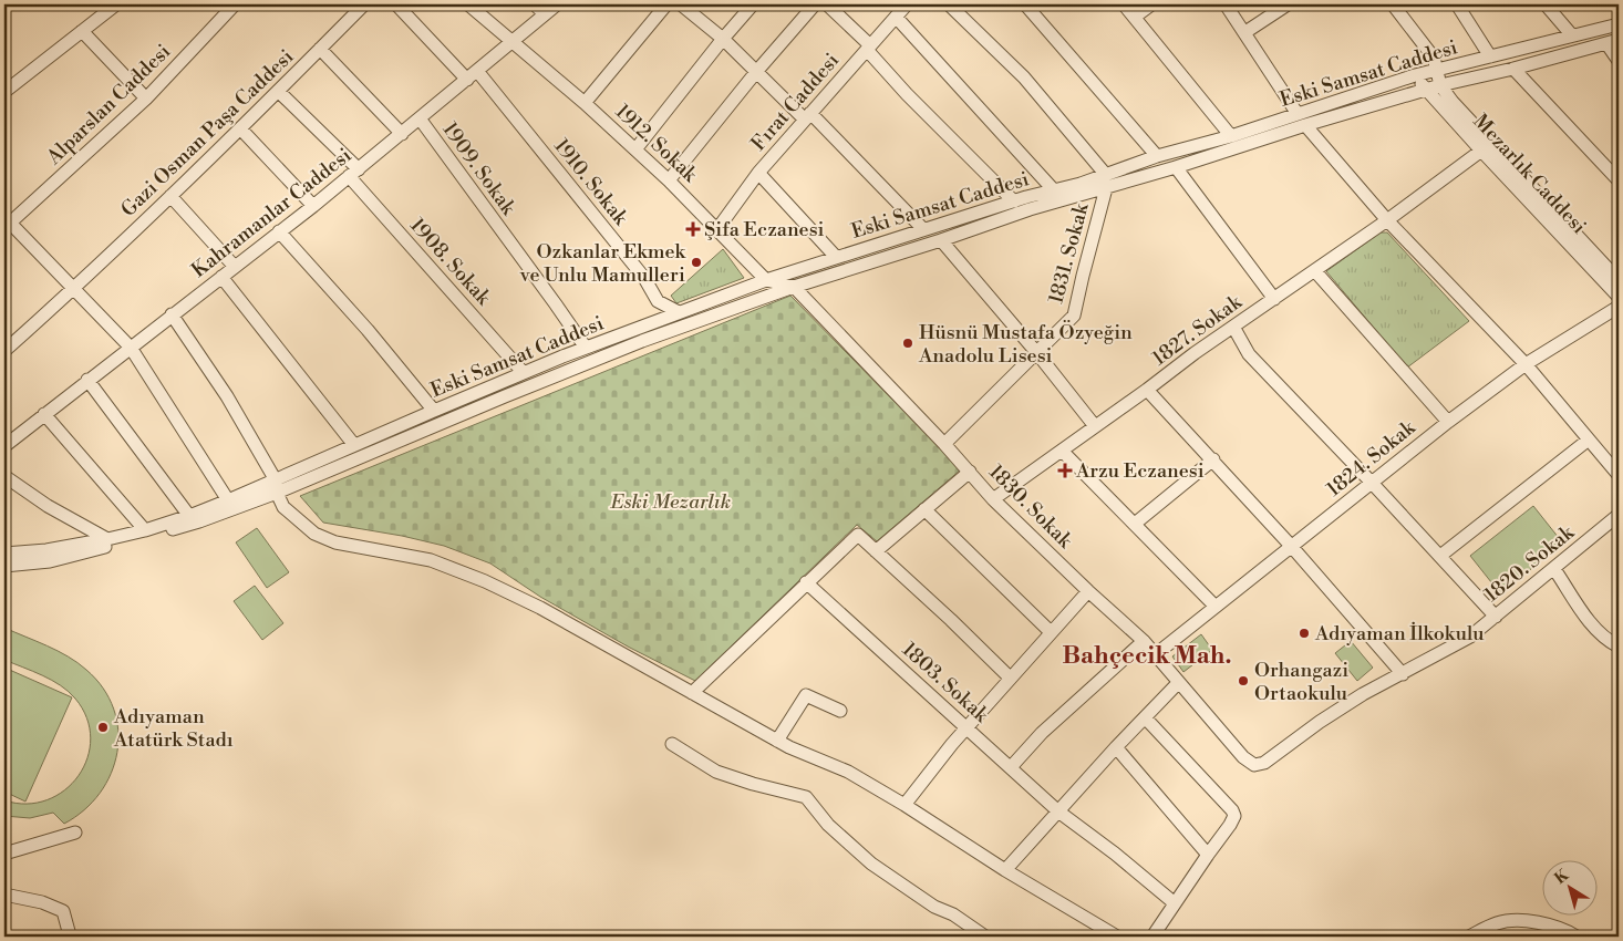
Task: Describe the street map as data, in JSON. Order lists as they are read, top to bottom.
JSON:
{
  "streets": {
    "street": [
      "Eski Samsat Caddesi",
      "Fırat Caddesi",
      "Alparslan Caddesi",
      "Gazi Osman Paşa Caddesi",
      "1912. Sokak",
      "1909. Sokak",
      "Mezarlık Caddesi",
      "1910. Sokak",
      "Kahramanlar Caddesi",
      "1831. Sokak",
      "1908. Sokak",
      "1827. Sokak",
      "1824. Sokak",
      "1830. Sokak",
      "1820. Sokak",
      "1803. Sokak"
    ]
  },
  "crossings": [
    ["Eski Samsat Caddesi", "1912. Sokak"],
    ["Eski Samsat Caddesi", "1909. Sokak"],
    ["Eski Samsat Caddesi", "Mezarlık Caddesi"],
    ["Eski Samsat Caddesi", "1910. Sokak"],
    ["Eski Samsat Caddesi", "1831. Sokak"],
    ["Eski Samsat Caddesi", "1908. Sokak"],
    ["Eski Samsat Caddesi", "1830. Sokak"],
    ["Fırat Caddesi", "1912. Sokak"],
    ["Gazi Osman Paşa Caddesi", "1908. Sokak"],
    ["1912. Sokak", "Kahramanlar Caddesi"],
    ["1909. Sokak", "Kahramanlar Caddesi"],
    ["Mezarlık Caddesi", "1827. Sokak"],
    ["1910. Sokak", "Kahramanlar Caddesi"],
    ["Kahramanlar Caddesi", "1908. Sokak"],
    ["1831. Sokak", "1830. Sokak"],
    ["1827. Sokak", "1830. Sokak"],
    ["1824. Sokak", "1830. Sokak"],
    ["1830. Sokak", "1820. Sokak"]
  ],
  "districts": ["Bahçecik Mah."],
  "parks": ["Eski Mezarlık"],
  "places": {
    "health": ["Şifa Eczanesi", "Arzu Eczanesi"],
    "other": [
      "Ozkanlar Ekmek ve Unlu Mamulleri",
      "Hüsnü Mustafa Özyeğin Anadolu Lisesi",
      "Adıyaman İlkokulu",
      "Orhangazi Ortaokulu",
      "Adıyaman Atatürk Stadı"
    ]
  },
  "north": "top left"
}
